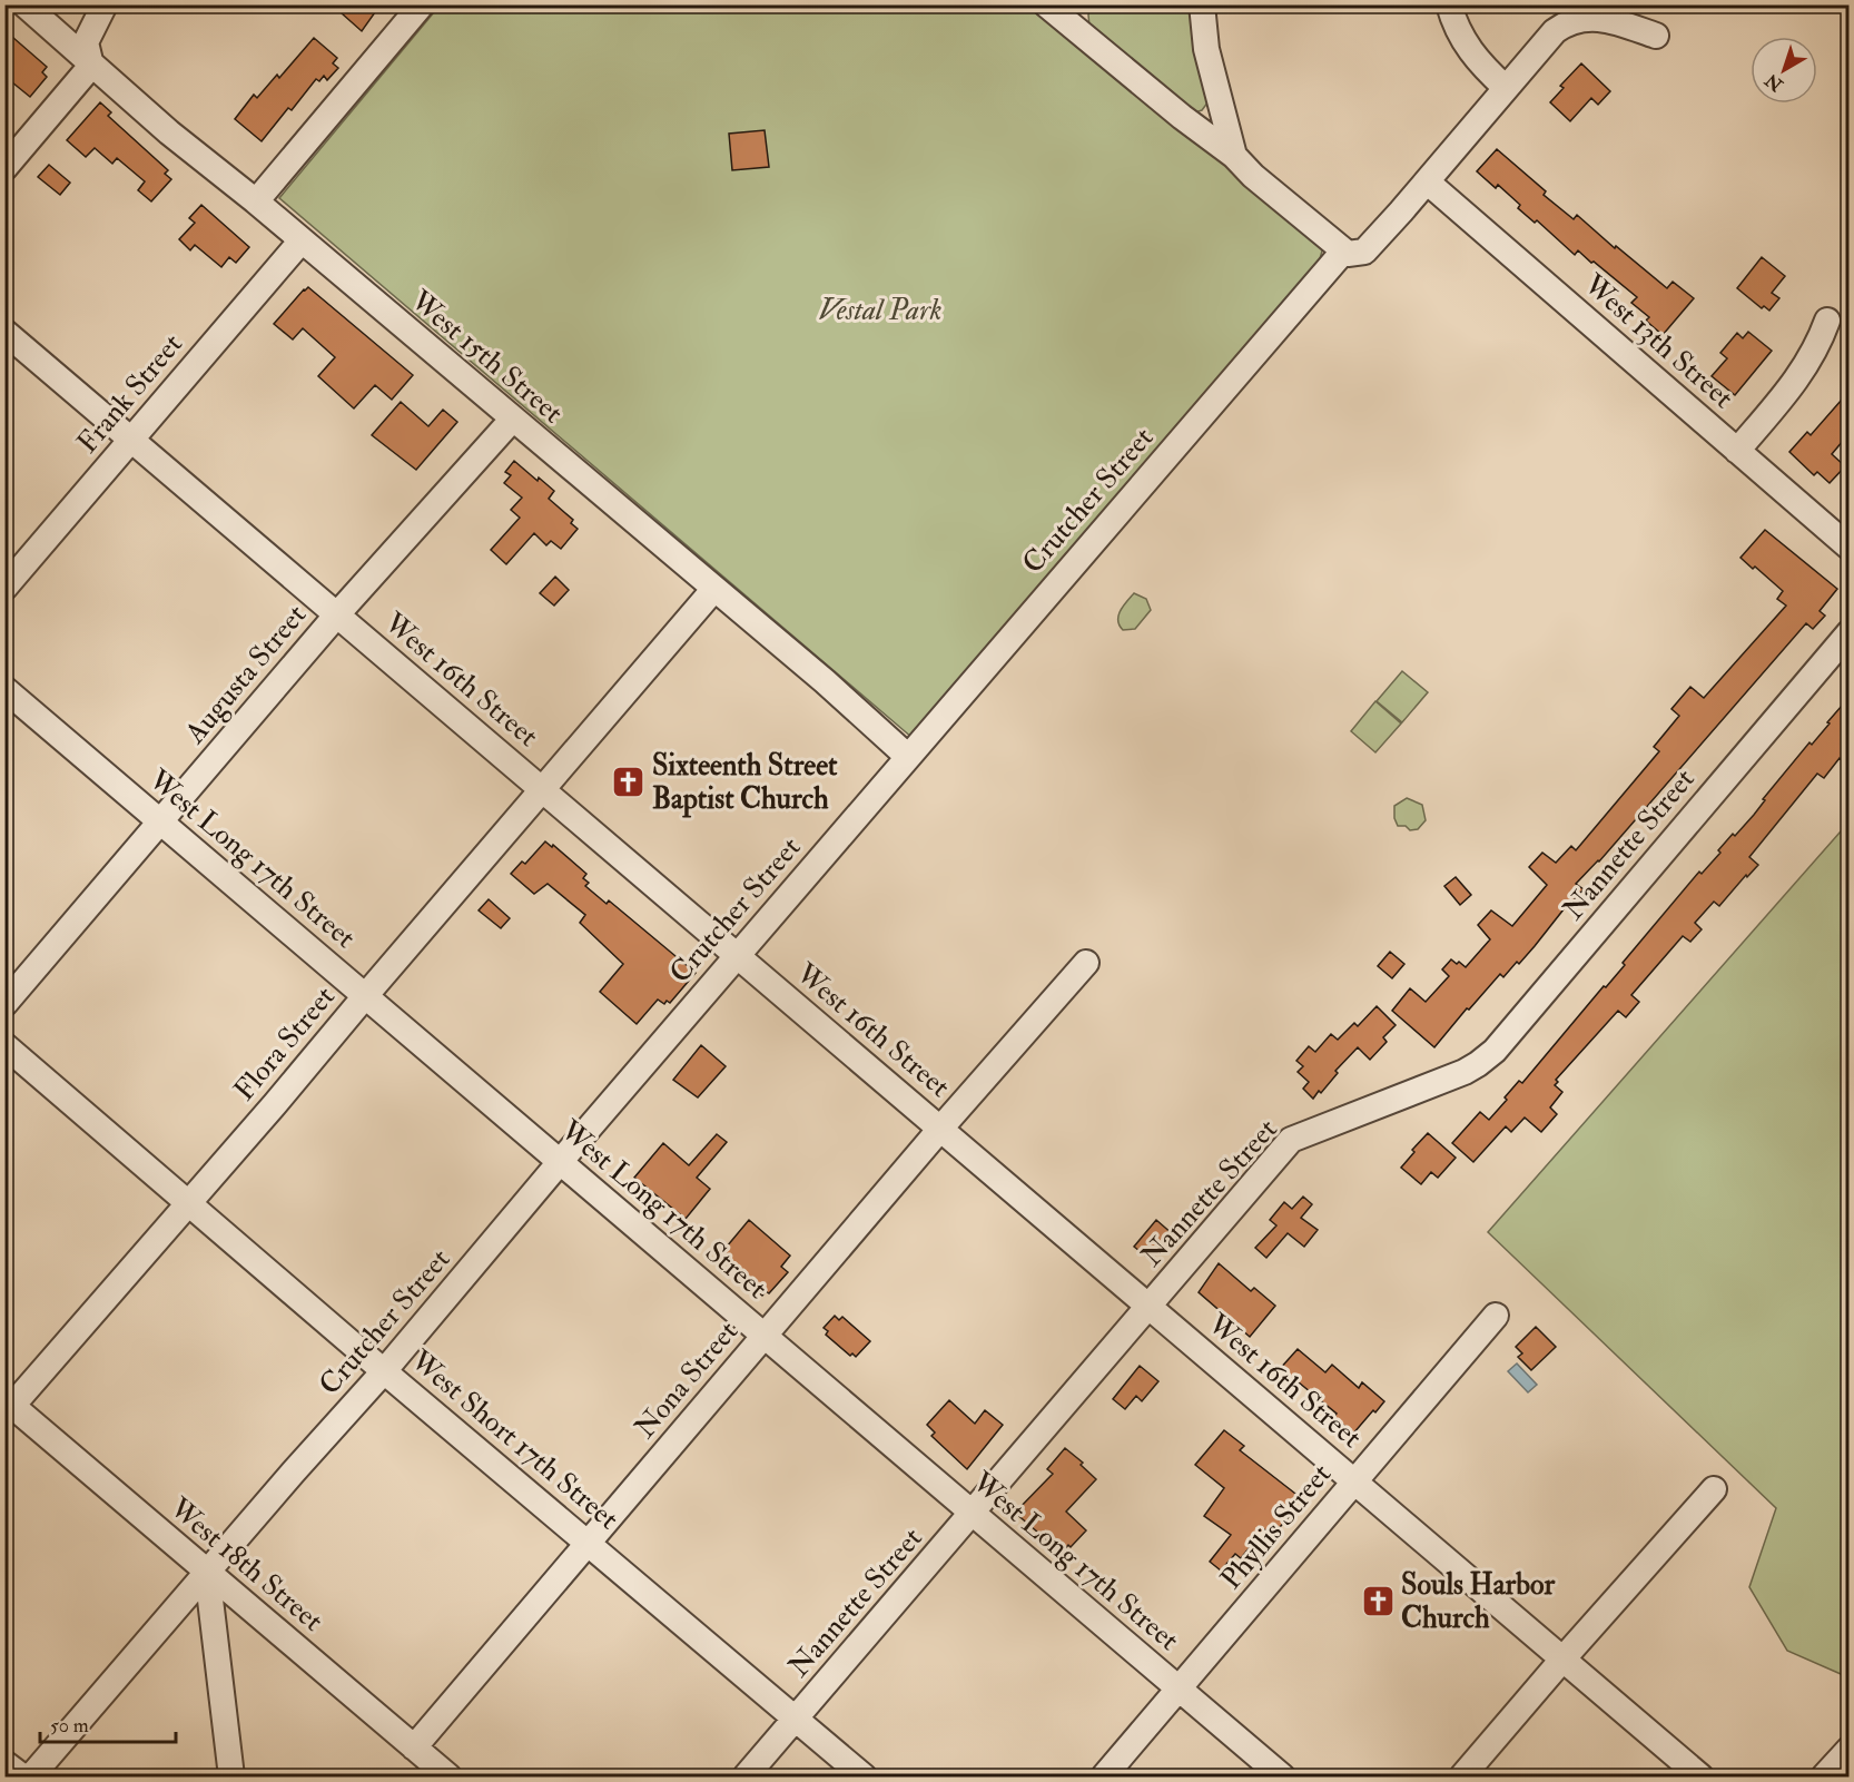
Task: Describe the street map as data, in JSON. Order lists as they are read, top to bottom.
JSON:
{
  "streets": {
    "street": [
      "West 13th Street",
      "West 15th Street",
      "Frank Street",
      "Crutcher Street",
      "Augusta Street",
      "West 16th Street",
      "Nannette Street",
      "West Long 17th Street",
      "Flora Street",
      "Nona Street",
      "West Short 17th Street",
      "Phyllis Street",
      "West 18th Street"
    ]
  },
  "crossings": [
    ["West 15th Street", "Frank Street"],
    ["West 15th Street", "Crutcher Street"],
    ["West 15th Street", "Augusta Street"],
    ["West 15th Street", "Flora Street"],
    ["Frank Street", "West 16th Street"],
    ["Crutcher Street", "West 16th Street"],
    ["Crutcher Street", "West Long 17th Street"],
    ["Crutcher Street", "West Short 17th Street"],
    ["Crutcher Street", "West 18th Street"],
    ["Augusta Street", "West 16th Street"],
    ["Augusta Street", "West Long 17th Street"],
    ["West 16th Street", "Nannette Street"],
    ["West 16th Street", "Flora Street"],
    ["West 16th Street", "Nona Street"],
    ["West 16th Street", "Phyllis Street"],
    ["Nannette Street", "West Long 17th Street"],
    ["Nannette Street", "West Short 17th Street"],
    ["West Long 17th Street", "Flora Street"],
    ["West Long 17th Street", "Nona Street"],
    ["West Long 17th Street", "Phyllis Street"],
    ["Flora Street", "West Short 17th Street"],
    ["Flora Street", "West 18th Street"],
    ["Nona Street", "West Short 17th Street"],
    ["Nona Street", "West 18th Street"]
  ],
  "parks": ["Vestal Park"],
  "places": {
    "church": ["Sixteenth Street Baptist Church", "Souls Harbor Church"]
  },
  "scale_bar": "50 m",
  "north": "bottom left"
}
